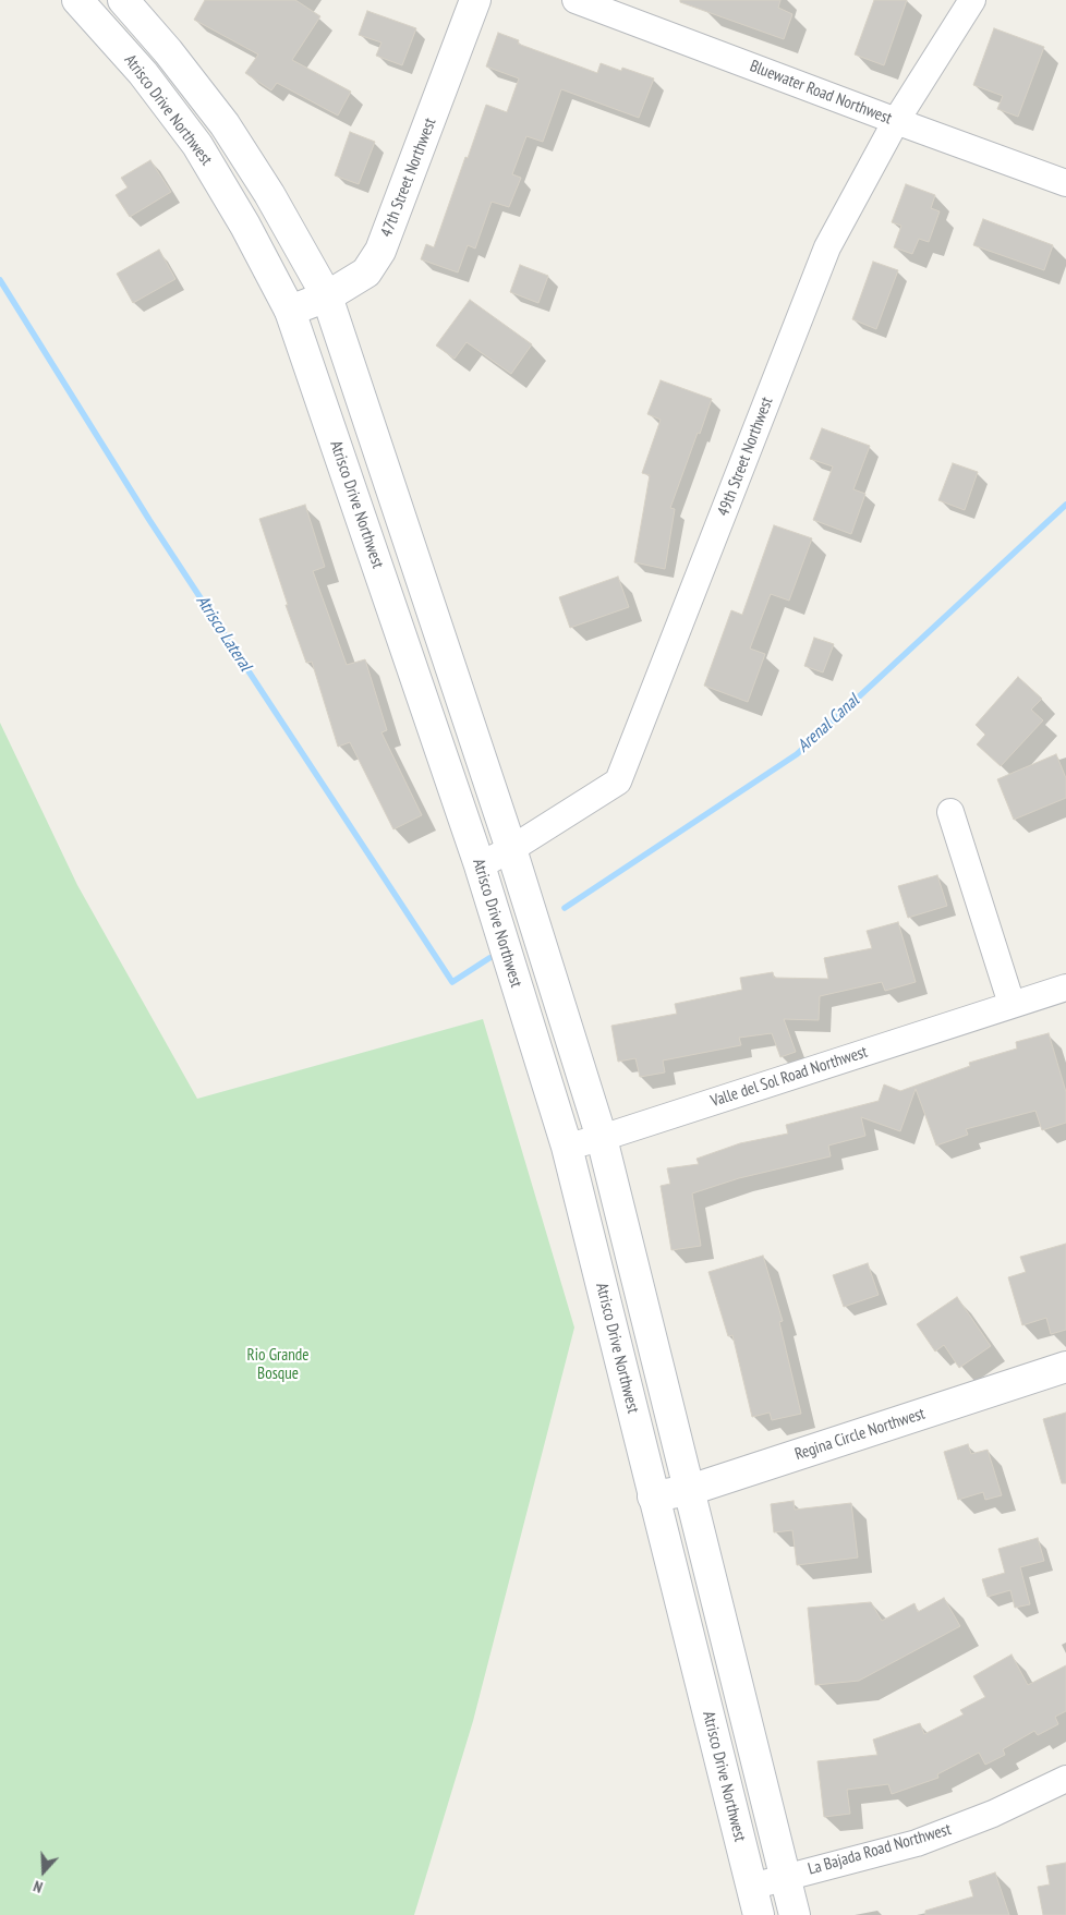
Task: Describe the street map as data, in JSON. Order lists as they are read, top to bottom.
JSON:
{
  "streets": {
    "main road": ["Atrisco Drive Northwest", "47th Street Northwest", "Regina Circle Northwest"],
    "street": [
      "Bluewater Road Northwest",
      "49th Street Northwest",
      "Valle del Sol Road Northwest",
      "La Bajada Road Northwest"
    ]
  },
  "crossings": [
    ["Bluewater Road Northwest", "49th Street Northwest"],
    ["Atrisco Drive Northwest", "47th Street Northwest"],
    ["Atrisco Drive Northwest", "49th Street Northwest"],
    ["Atrisco Drive Northwest", "Valle del Sol Road Northwest"],
    ["Atrisco Drive Northwest", "Regina Circle Northwest"],
    ["Atrisco Drive Northwest", "La Bajada Road Northwest"]
  ],
  "water": ["Atrisco Lateral", "Arenal Canal"],
  "parks": ["Rio Grande Bosque"],
  "north": "bottom"
}
